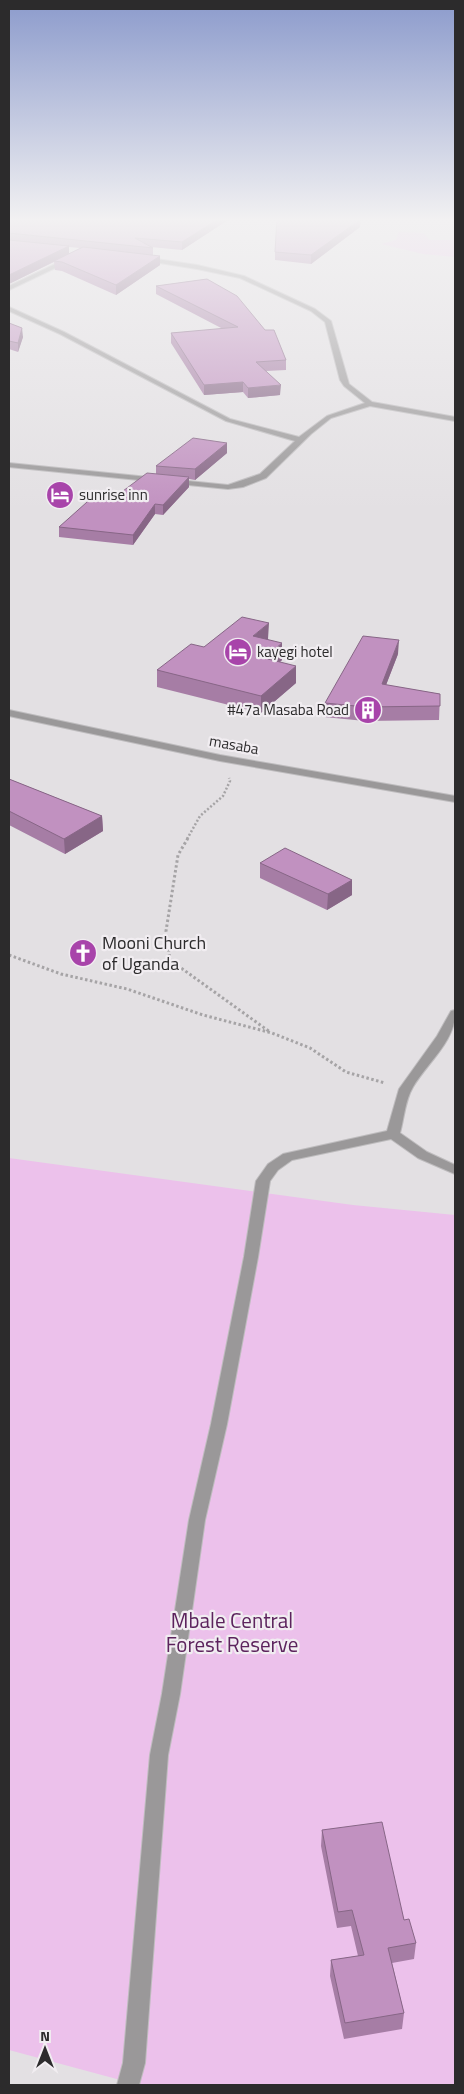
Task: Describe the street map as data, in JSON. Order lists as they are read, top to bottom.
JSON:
{
  "streets": {
    "street": ["masaba"]
  },
  "parks": ["Mbale Central Forest Reserve"],
  "places": {
    "hotel": ["sunrise inn", "kayegi hotel"],
    "building": ["#47a Masaba Road"],
    "church": ["Mooni Church of Uganda"]
  },
  "north": "top"
}
